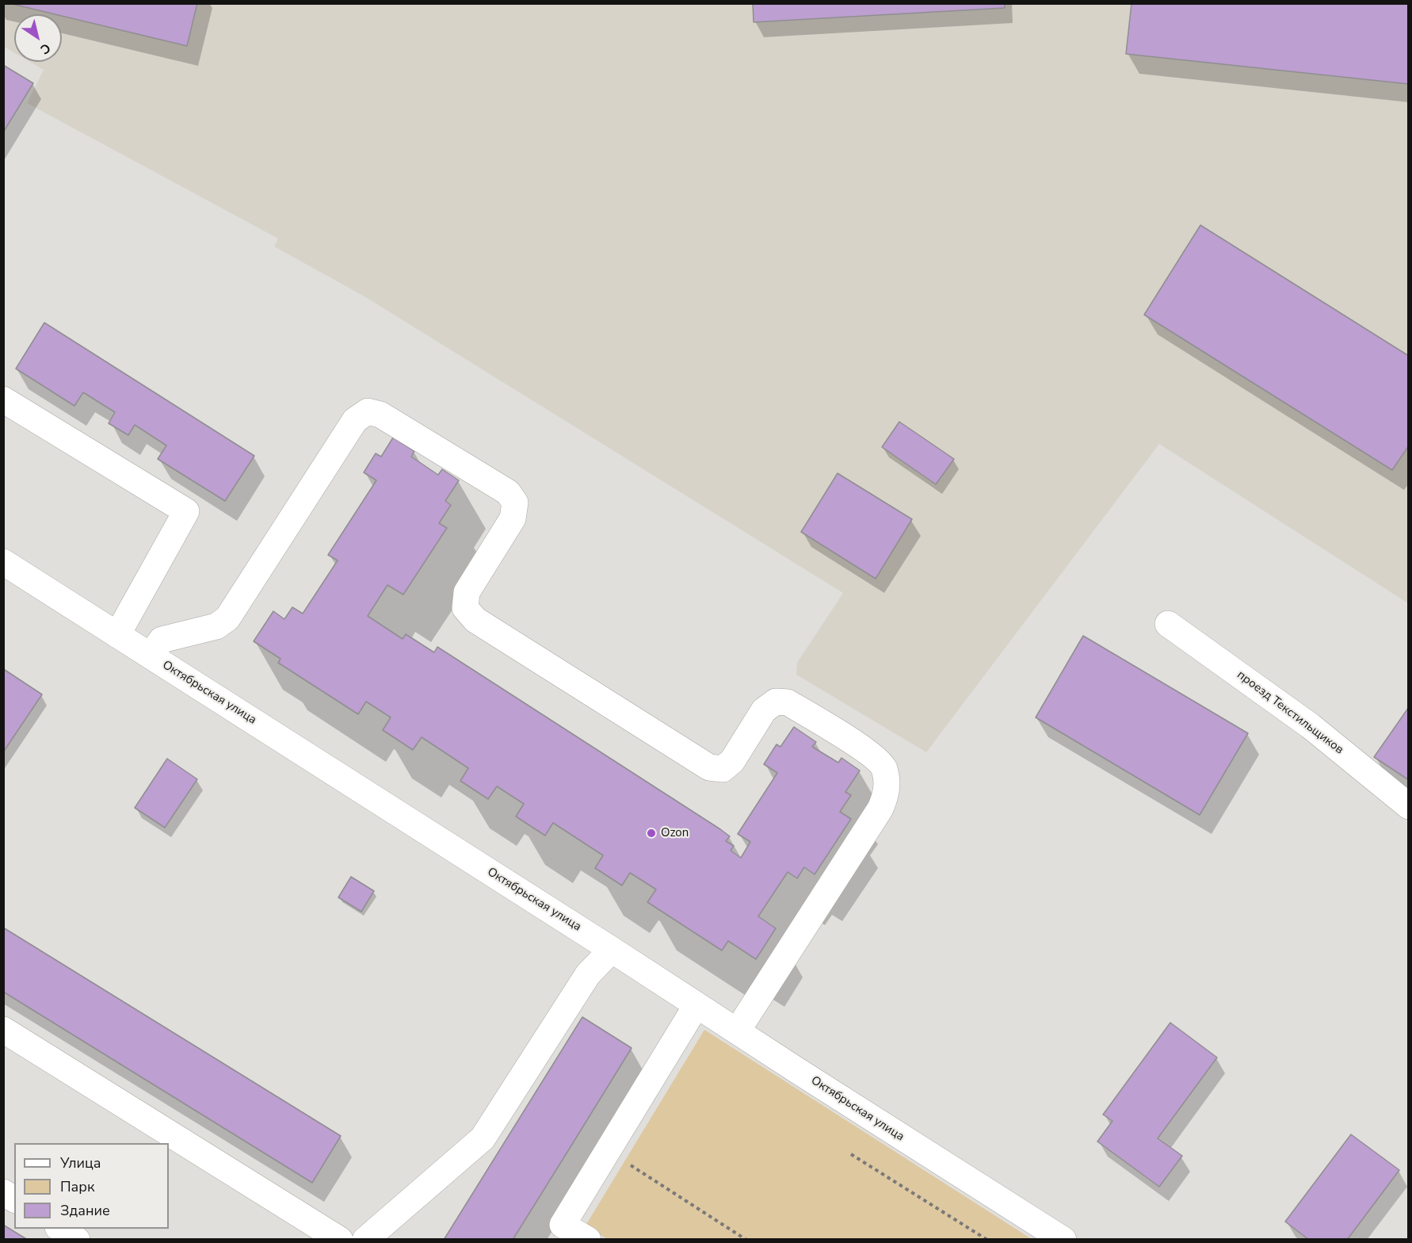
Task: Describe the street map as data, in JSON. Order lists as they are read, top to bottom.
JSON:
{
  "streets": {
    "street": ["Октябрьская улица", "проезд Текстильщиков"]
  },
  "places": ["Ozon"],
  "legend": ["Улица", "Парк", "Здание"],
  "north": "bottom right"
}
